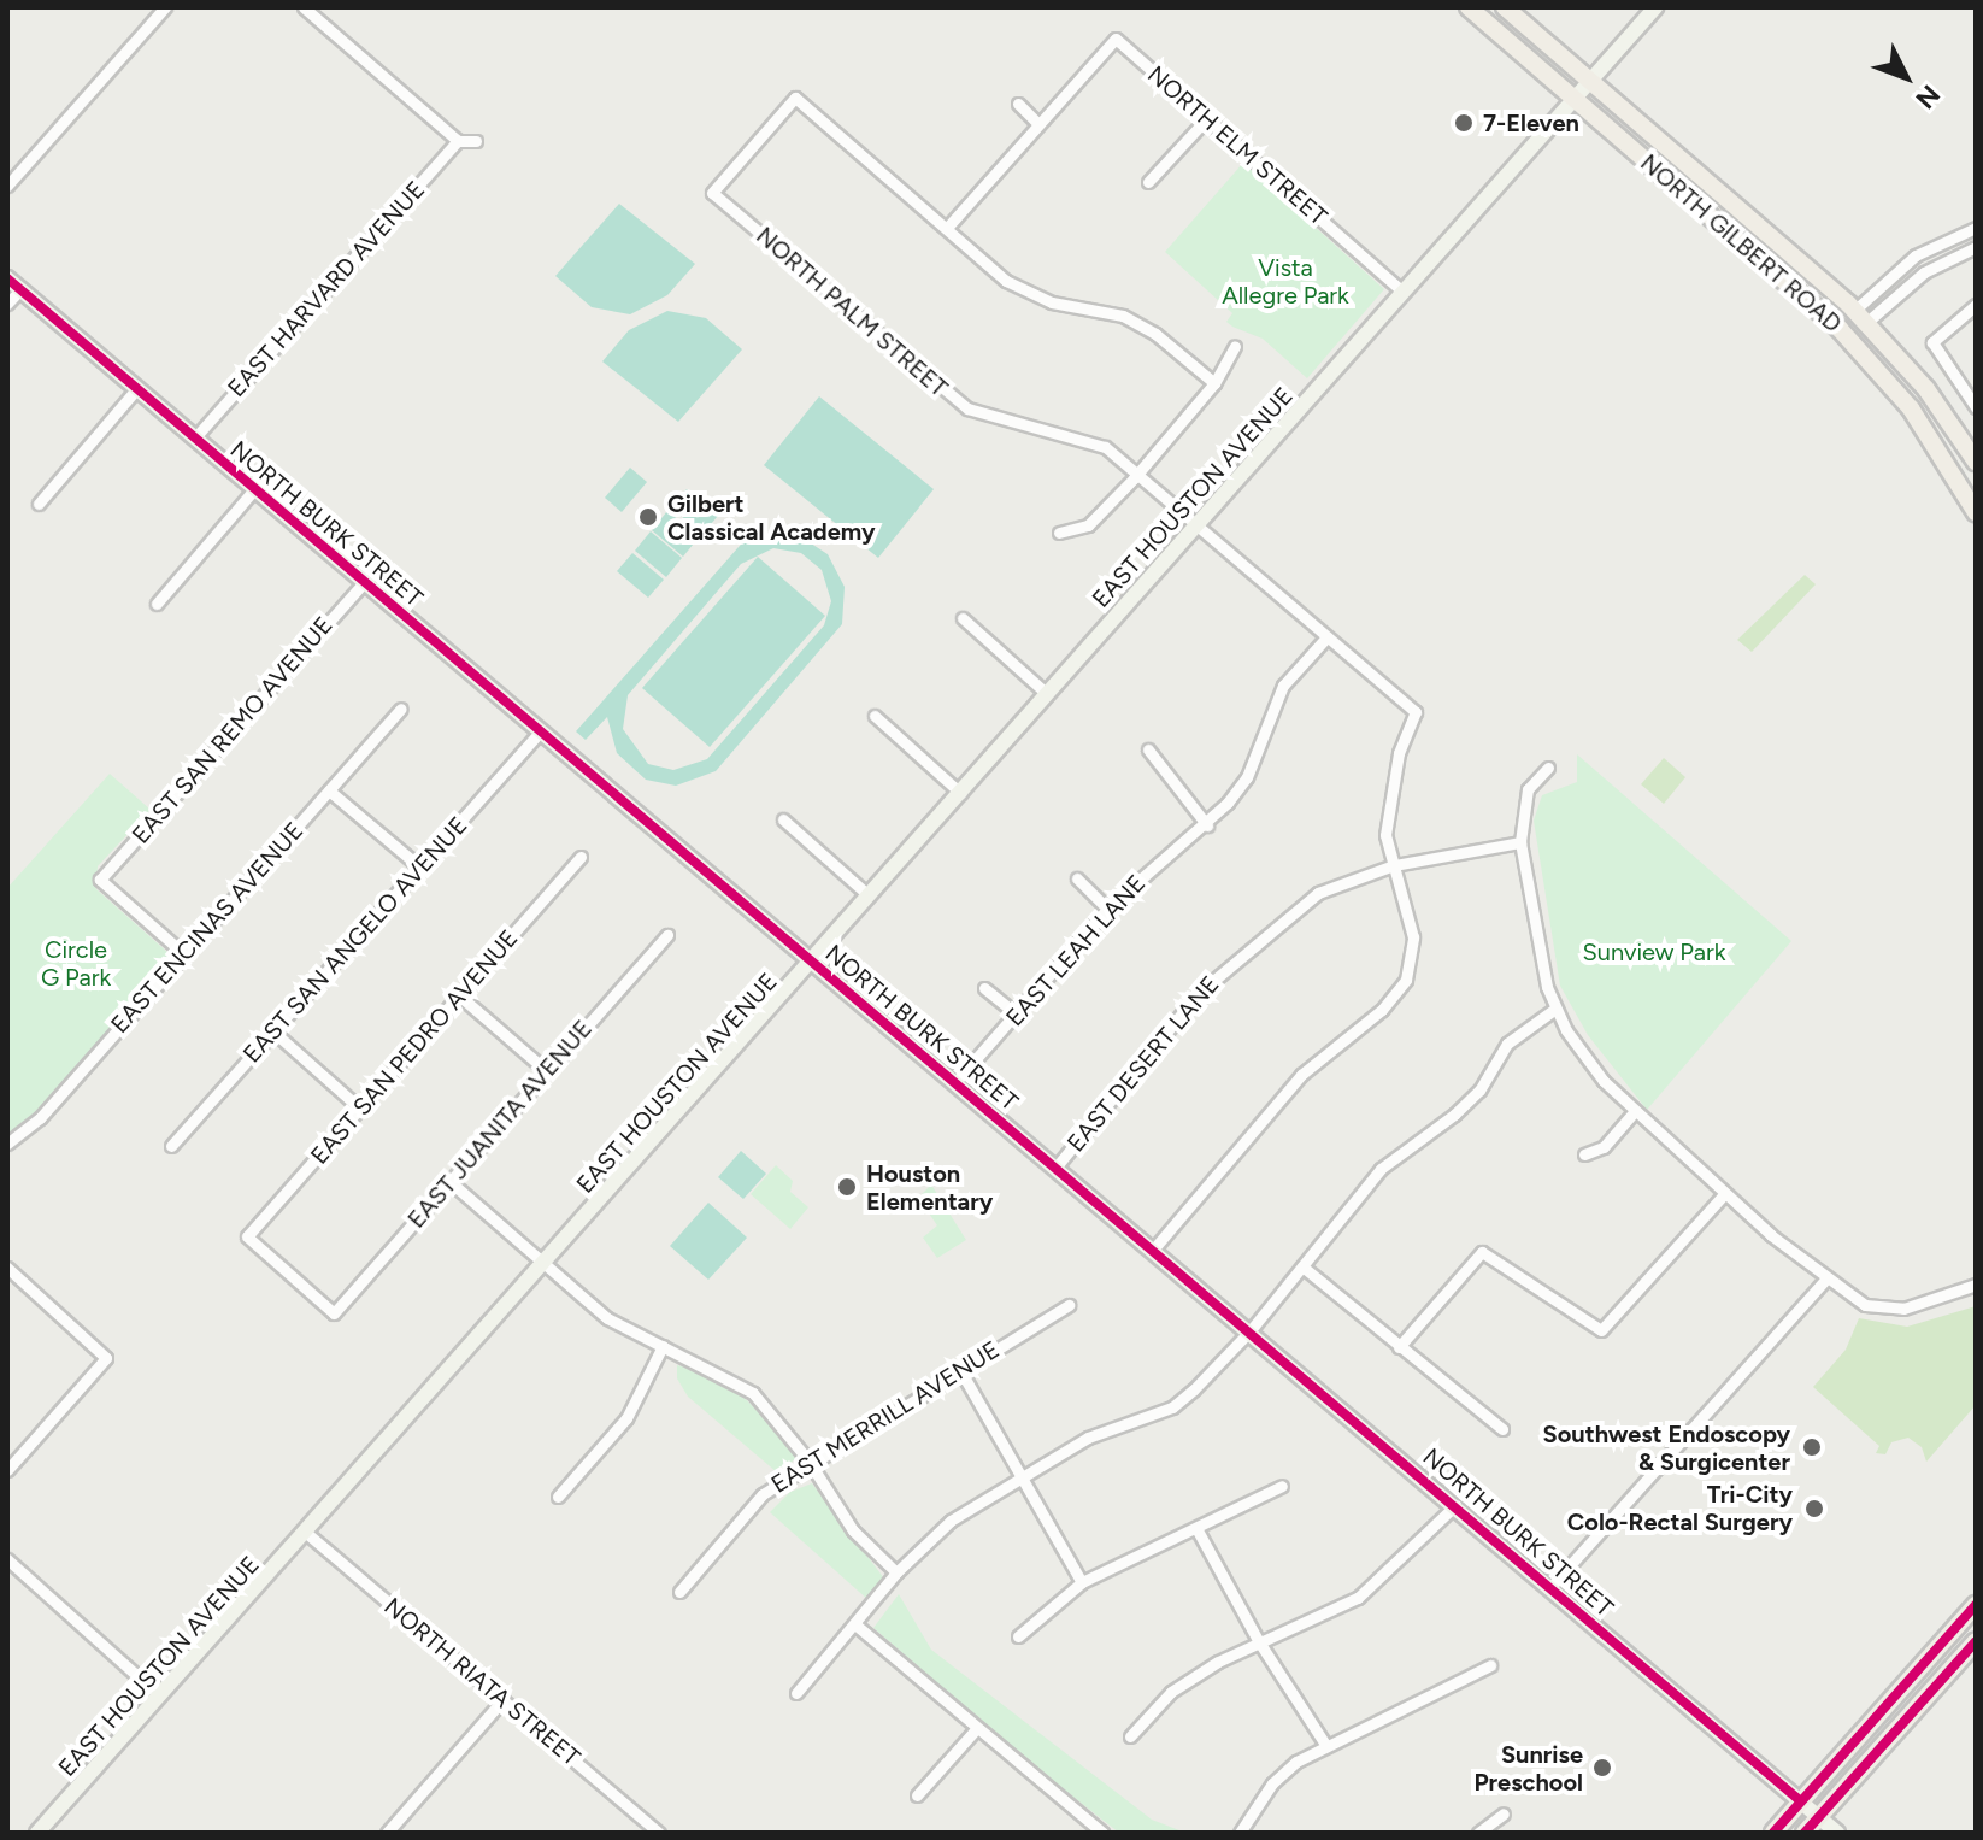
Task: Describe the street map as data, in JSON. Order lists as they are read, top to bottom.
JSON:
{
  "streets": {
    "main road": ["NORTH GILBERT ROAD"],
    "street": [
      "NORTH ELM STREET",
      "EAST HARVARD AVENUE",
      "NORTH PALM STREET",
      "EAST HOUSTON AVENUE",
      "NORTH BURK STREET",
      "EAST SAN REMO AVENUE",
      "EAST ENCINAS AVENUE",
      "EAST SAN ANGELO AVENUE",
      "EAST LEAH LANE",
      "EAST SAN PEDRO AVENUE",
      "EAST DESERT LANE",
      "EAST JUANITA AVENUE",
      "EAST MERRILL AVENUE",
      "NORTH RIATA STREET"
    ]
  },
  "crossings": [
    ["NORTH ELM STREET", "EAST HOUSTON AVENUE"],
    ["NORTH GILBERT ROAD", "EAST HOUSTON AVENUE"],
    ["EAST HARVARD AVENUE", "NORTH BURK STREET"],
    ["NORTH PALM STREET", "EAST HOUSTON AVENUE"],
    ["NORTH PALM STREET", "EAST LEAH LANE"],
    ["NORTH PALM STREET", "EAST DESERT LANE"],
    ["EAST HOUSTON AVENUE", "NORTH BURK STREET"],
    ["EAST HOUSTON AVENUE", "NORTH RIATA STREET"],
    ["NORTH BURK STREET", "EAST SAN REMO AVENUE"],
    ["NORTH BURK STREET", "EAST SAN ANGELO AVENUE"],
    ["NORTH BURK STREET", "EAST LEAH LANE"],
    ["NORTH BURK STREET", "EAST DESERT LANE"],
    ["EAST SAN REMO AVENUE", "EAST ENCINAS AVENUE"],
    ["EAST SAN PEDRO AVENUE", "EAST JUANITA AVENUE"]
  ],
  "parks": ["Vista Allegre Park", "Circle G Park", "Sunview Park"],
  "places": [
    "7-Eleven",
    "Gilbert Classical Academy",
    "Houston Elementary",
    "Southwest Endoscopy & Surgicenter",
    "Tri-City Colo-Rectal Surgery",
    "Sunrise Preschool"
  ],
  "north": "bottom right"
}
